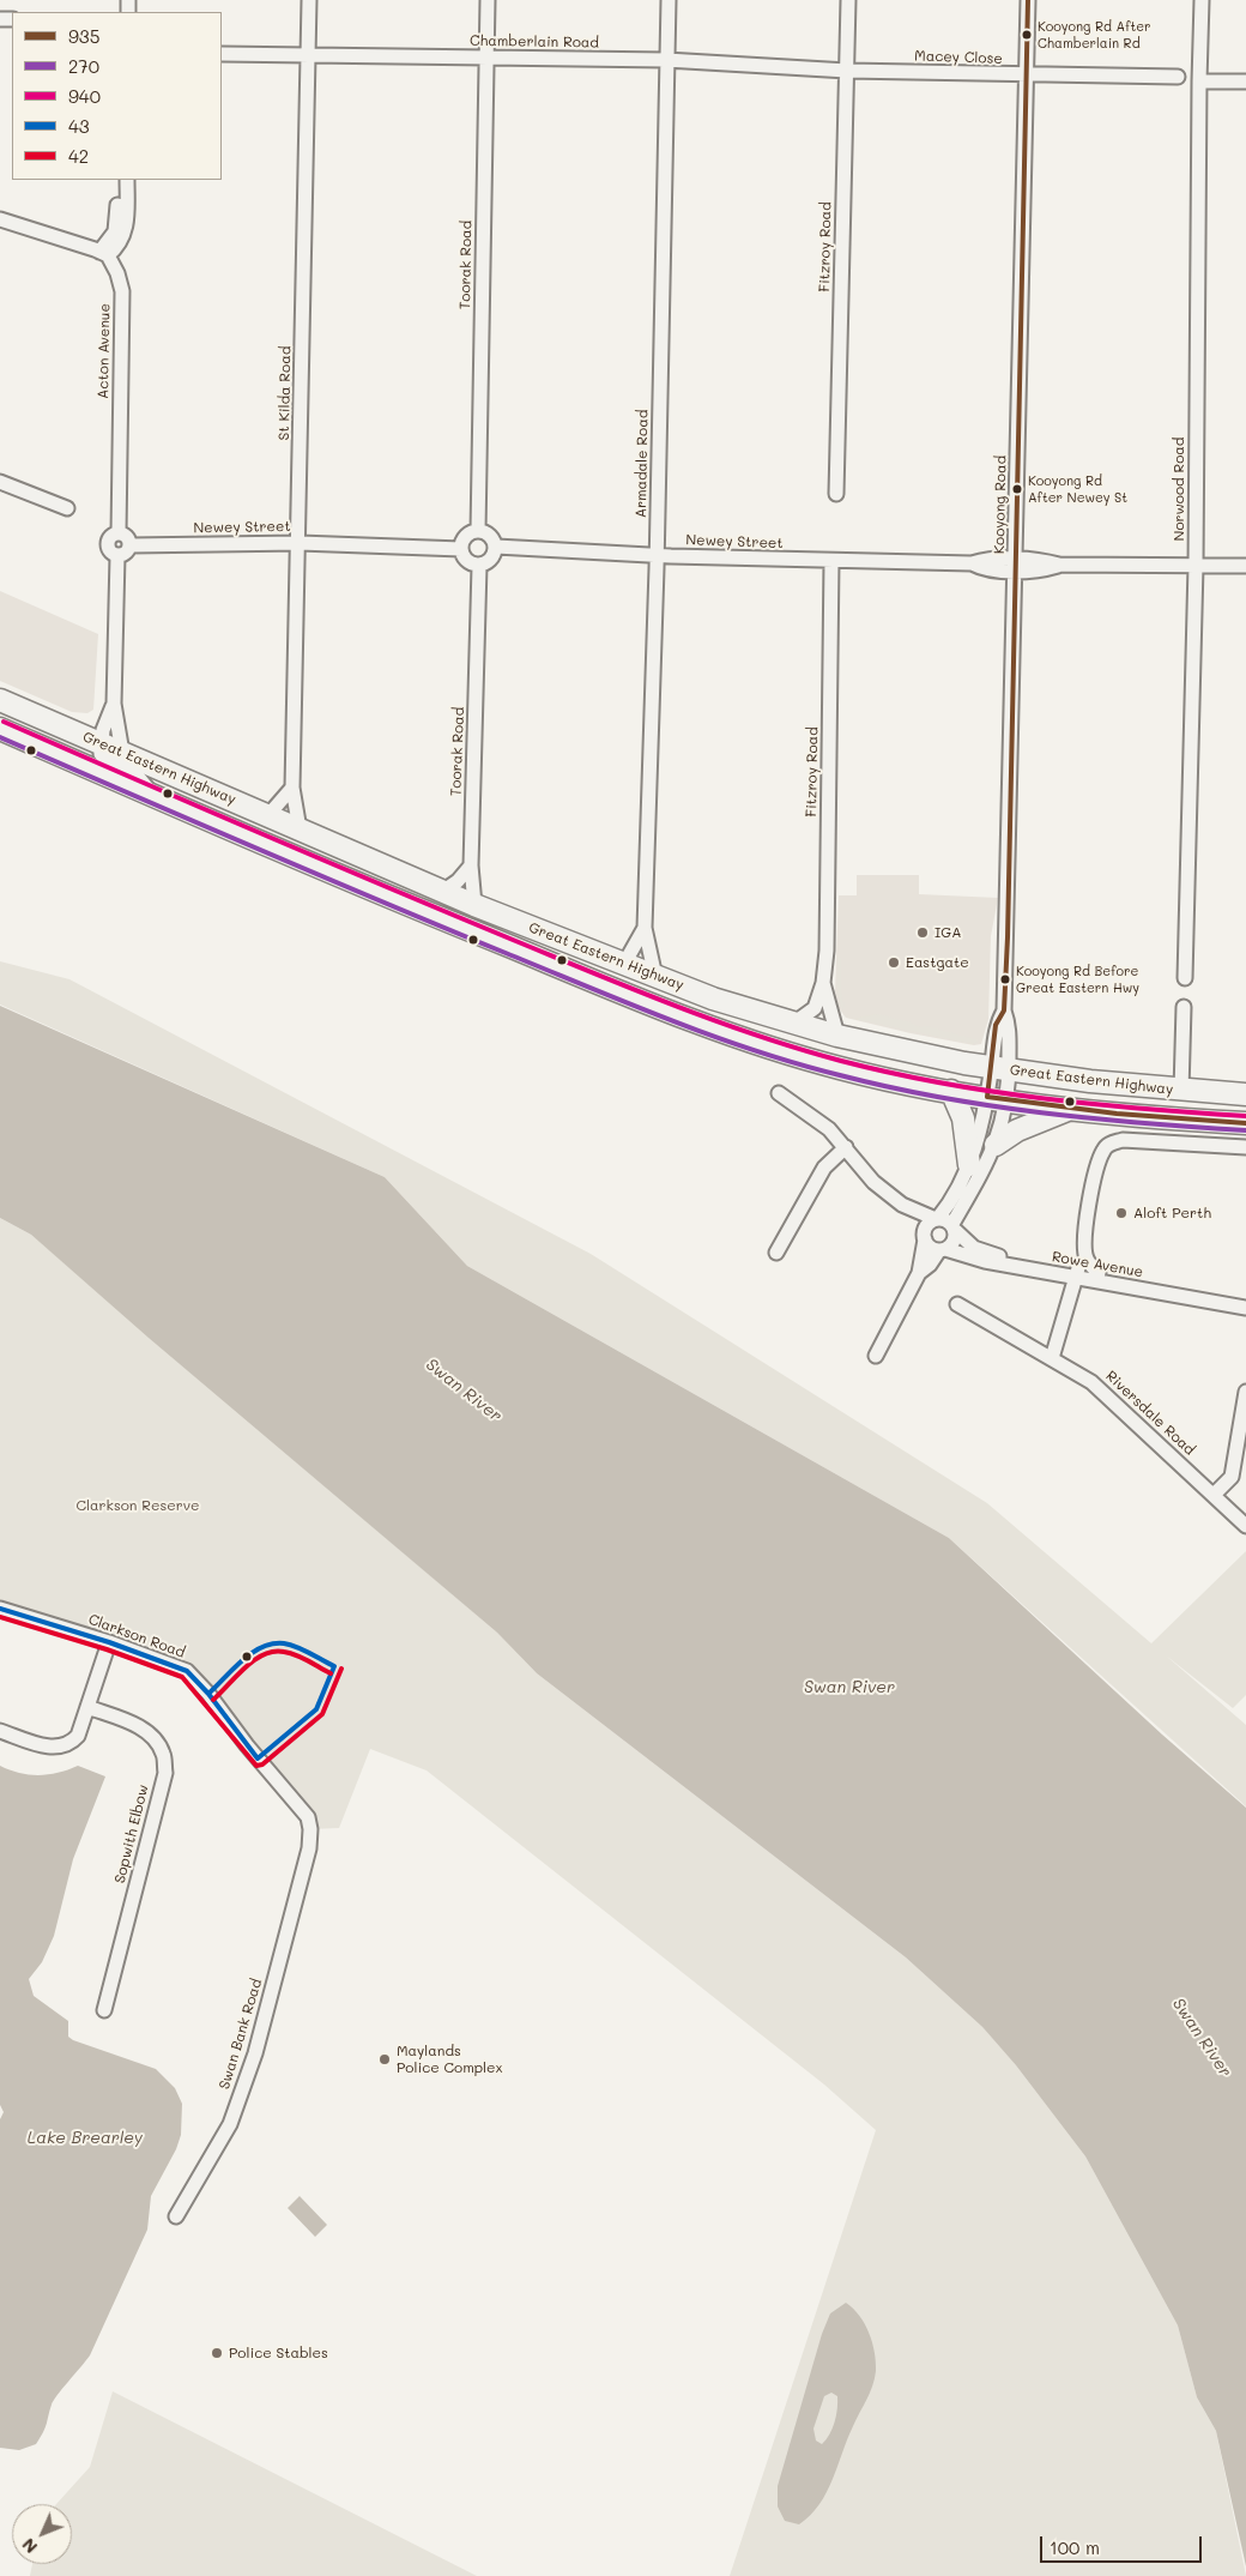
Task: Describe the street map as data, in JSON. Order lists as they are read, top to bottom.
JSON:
{
  "streets": {
    "highway": ["Great Eastern Highway"],
    "street": [
      "Chamberlain Road",
      "Macey Close",
      "Fitzroy Road",
      "Toorak Road",
      "Acton Avenue",
      "St Kilda Road",
      "Armadale Road",
      "Norwood Road",
      "Kooyong Road",
      "Newey Street",
      "Rowe Avenue",
      "Riversdale Road",
      "Clarkson Road",
      "Sopwith Elbow",
      "Swan Bank Road"
    ]
  },
  "crossings": [
    ["Chamberlain Road", "Macey Close"],
    ["Chamberlain Road", "Fitzroy Road"],
    ["Chamberlain Road", "Toorak Road"],
    ["Chamberlain Road", "St Kilda Road"],
    ["Chamberlain Road", "Armadale Road"],
    ["Macey Close", "Fitzroy Road"],
    ["Macey Close", "Kooyong Road"],
    ["Fitzroy Road", "Newey Street"],
    ["Fitzroy Road", "Great Eastern Highway"],
    ["Toorak Road", "Newey Street"],
    ["Toorak Road", "Great Eastern Highway"],
    ["Acton Avenue", "Newey Street"],
    ["St Kilda Road", "Newey Street"],
    ["St Kilda Road", "Great Eastern Highway"],
    ["Armadale Road", "Newey Street"],
    ["Armadale Road", "Great Eastern Highway"],
    ["Norwood Road", "Newey Street"],
    ["Kooyong Road", "Newey Street"],
    ["Kooyong Road", "Great Eastern Highway"],
    ["Clarkson Road", "Swan Bank Road"]
  ],
  "water": ["Swan River", "Lake Brearley"],
  "parks": ["Clarkson Reserve"],
  "places": [
    "Kooyong Rd After Chamberlain Rd",
    "Kooyong Rd After Newey St",
    "IGA",
    "Eastgate",
    "Kooyong Rd Before Great Eastern Hwy",
    "Aloft Perth",
    "Maylands Police Complex",
    "Police Stables"
  ],
  "lines": [
    "transit line 935",
    "transit line 940",
    "transit line 270",
    "transit line 43",
    "transit line 42"
  ],
  "legend": [
    "935",
    "270",
    "940",
    "43",
    "42"
  ],
  "scale_bar": "100 m",
  "north": "bottom left"
}
